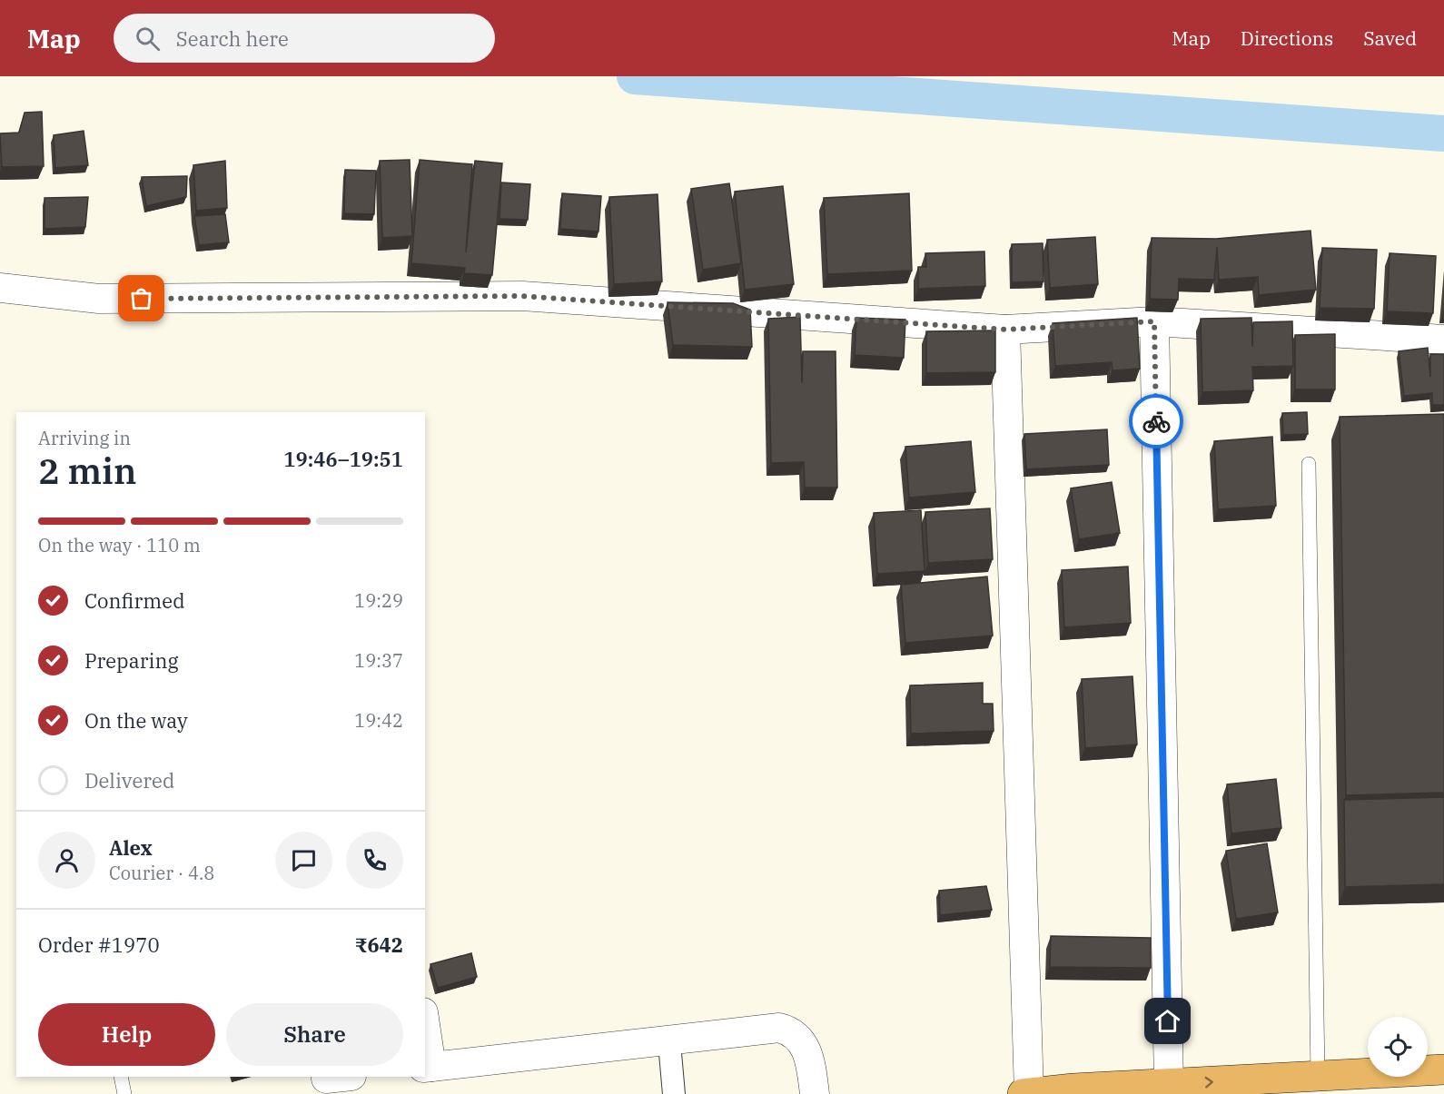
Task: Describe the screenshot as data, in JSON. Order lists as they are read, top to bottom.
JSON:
{
  "page": {
    "header": "Map",
    "search": "Search here",
    "nav": ["Map", "Directions", "Saved"],
    "heading": ["2 min", "Arriving in", "19:46–19:51"],
    "panel": [
      "Alex",
      "Courier · 4.8",
      "Order #1970",
      "₹642"
    ],
    "bar": "On the way · 110 m",
    "list": [
      ["Confirmed", "19:29"],
      ["Preparing", "19:37"],
      ["On the way", "19:42"],
      "Delivered"
    ],
    "buttons": ["Help", "Share"]
  }
}
